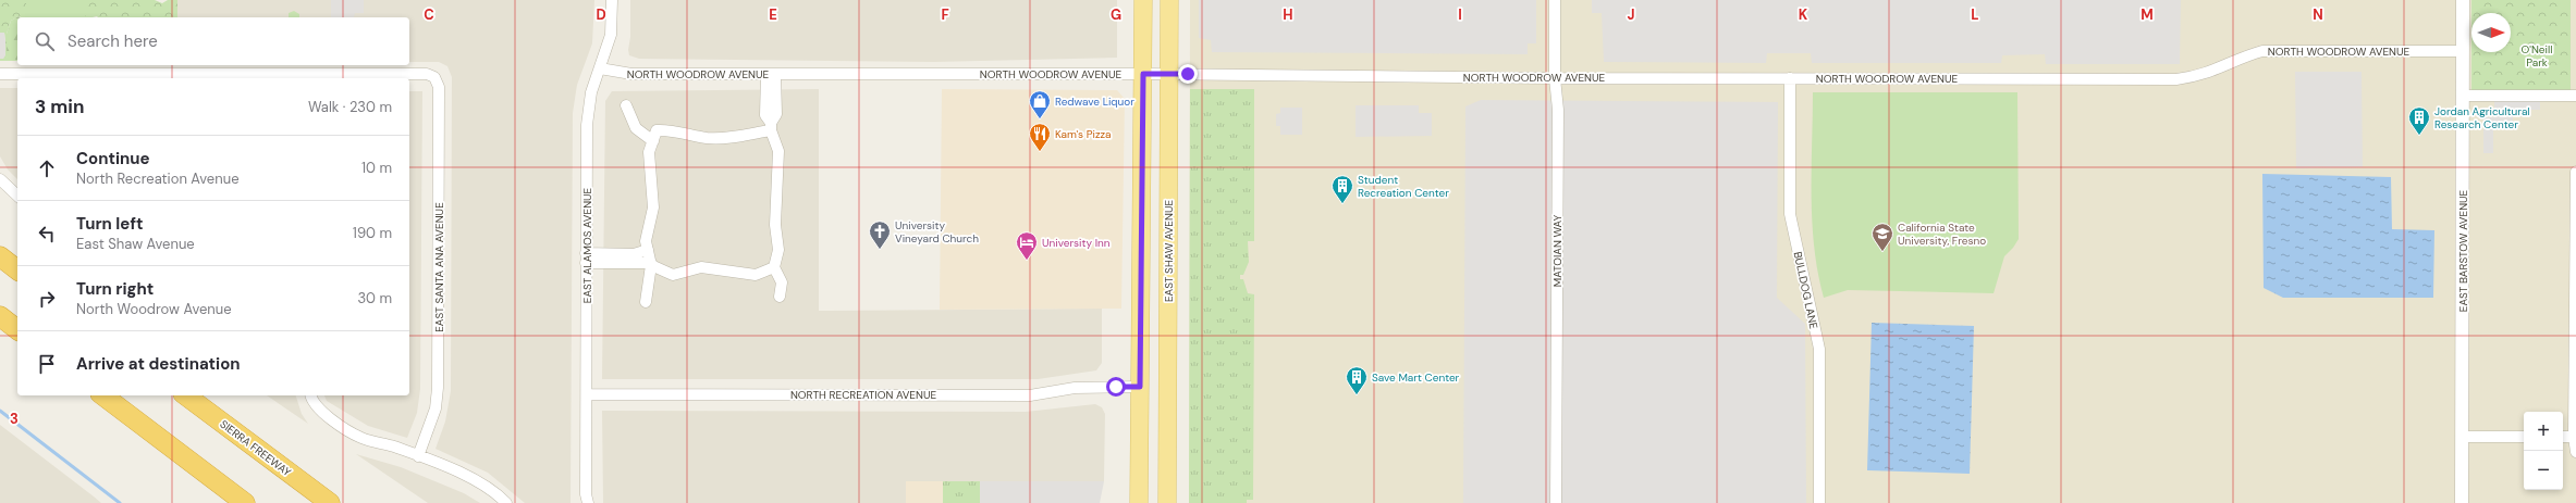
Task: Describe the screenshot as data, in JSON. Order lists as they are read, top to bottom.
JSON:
{
  "streets": {
    "highway": ["SIERRA FREEWAY"],
    "main road": ["EAST SHAW AVENUE"],
    "street": [
      "NORTH WOODROW AVENUE",
      "EAST ALAMOS AVENUE",
      "MATOIAN WAY",
      "EAST BARSTOW AVENUE",
      "EAST SANTA ANA AVENUE",
      "BULLDOG LANE",
      "NORTH RECREATION AVENUE"
    ]
  },
  "crossings": [
    ["NORTH WOODROW AVENUE", "EAST ALAMOS AVENUE"],
    ["NORTH WOODROW AVENUE", "EAST SHAW AVENUE"],
    ["NORTH WOODROW AVENUE", "MATOIAN WAY"],
    ["NORTH WOODROW AVENUE", "EAST BARSTOW AVENUE"],
    ["NORTH WOODROW AVENUE", "BULLDOG LANE"],
    ["EAST ALAMOS AVENUE", "NORTH RECREATION AVENUE"]
  ],
  "parks": ["O'Neill Park"],
  "places": {
    "shop": ["Redwave Liquor"],
    "building": ["Jordan Agricultural Research Center", "Student Recreation Center", "Save Mart Center"],
    "restaurant": ["Kam's Pizza"],
    "church": ["University Vineyard Church"],
    "school or university": ["California State University, Fresno"],
    "hotel": ["University Inn"]
  },
  "north": "right",
  "page": {
    "search": "Search here",
    "heading": ["3 min", "Walk · 230 m"],
    "list": [
      ["Continue", "North Recreation Avenue", "10 m"],
      ["Turn left", "East Shaw Avenue", "190 m"],
      ["Turn right", "North Woodrow Avenue", "30 m"],
      "Arrive at destination"
    ],
    "map_buttons": ["+", "−"]
  },
  "grid": {
    "columns": [
      "C",
      "D",
      "E",
      "F",
      "G",
      "H",
      "I",
      "J",
      "K",
      "L",
      "M",
      "N"
    ],
    "rows": ["3"]
  }
}
